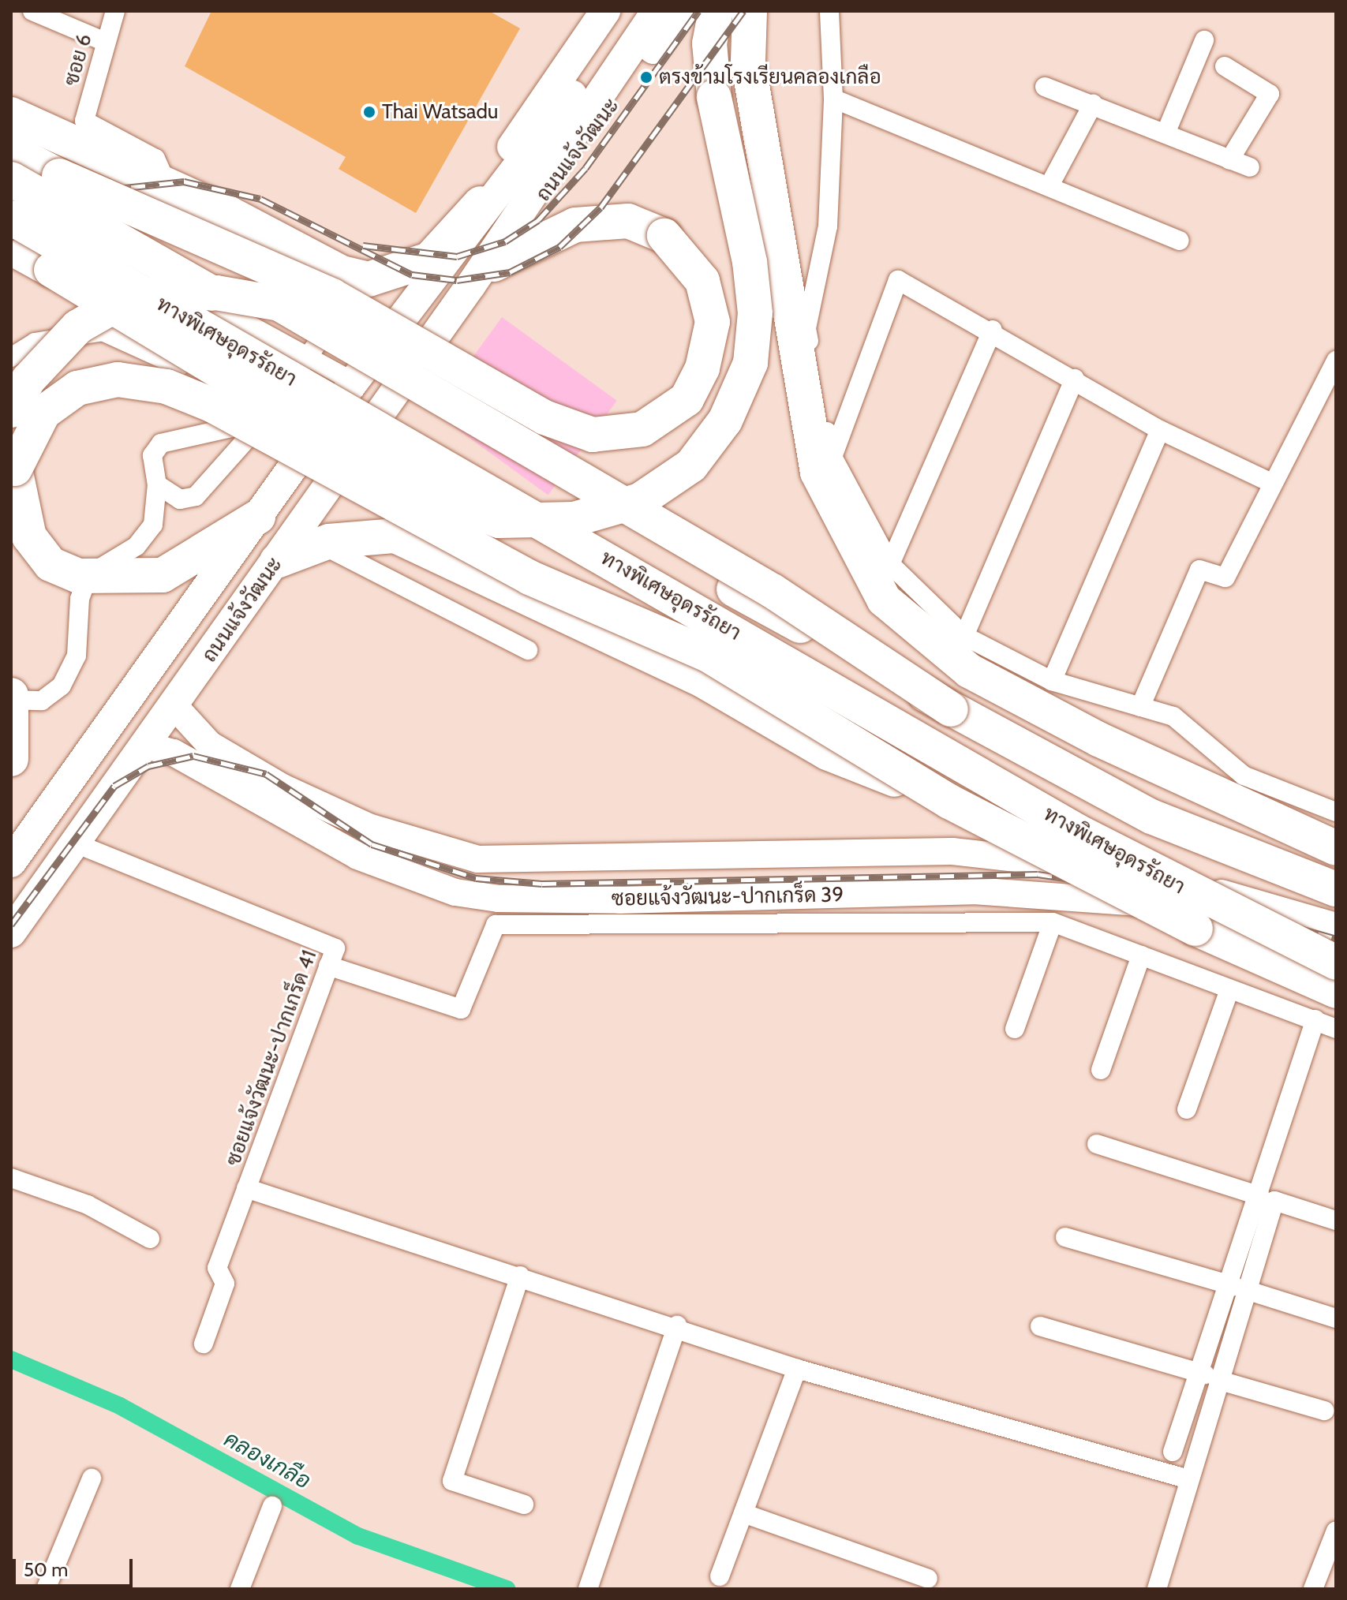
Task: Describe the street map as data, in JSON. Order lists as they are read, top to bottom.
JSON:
{
  "streets": {
    "highway": ["ทางพิเศษอุดรรัถยา"],
    "main road": ["ถนนแจ้งวัฒนะ", "ซอยแจ้งวัฒนะ-ปากเกร็ด 39"],
    "street": ["ซอย 6", "ซอยแจ้งวัฒนะ-ปากเกร็ด 41"]
  },
  "crossings": [
    ["ถนนแจ้งวัฒนะ", "ซอยแจ้งวัฒนะ-ปากเกร็ด 39"],
    ["ถนนแจ้งวัฒนะ", "ซอยแจ้งวัฒนะ-ปากเกร็ด 41"]
  ],
  "water": ["คลองเกลือ"],
  "places": ["ตรงข้ามโรงเรียนคลองเกลือ", "Thai Watsadu"],
  "scale_bar": "50 m"
}
